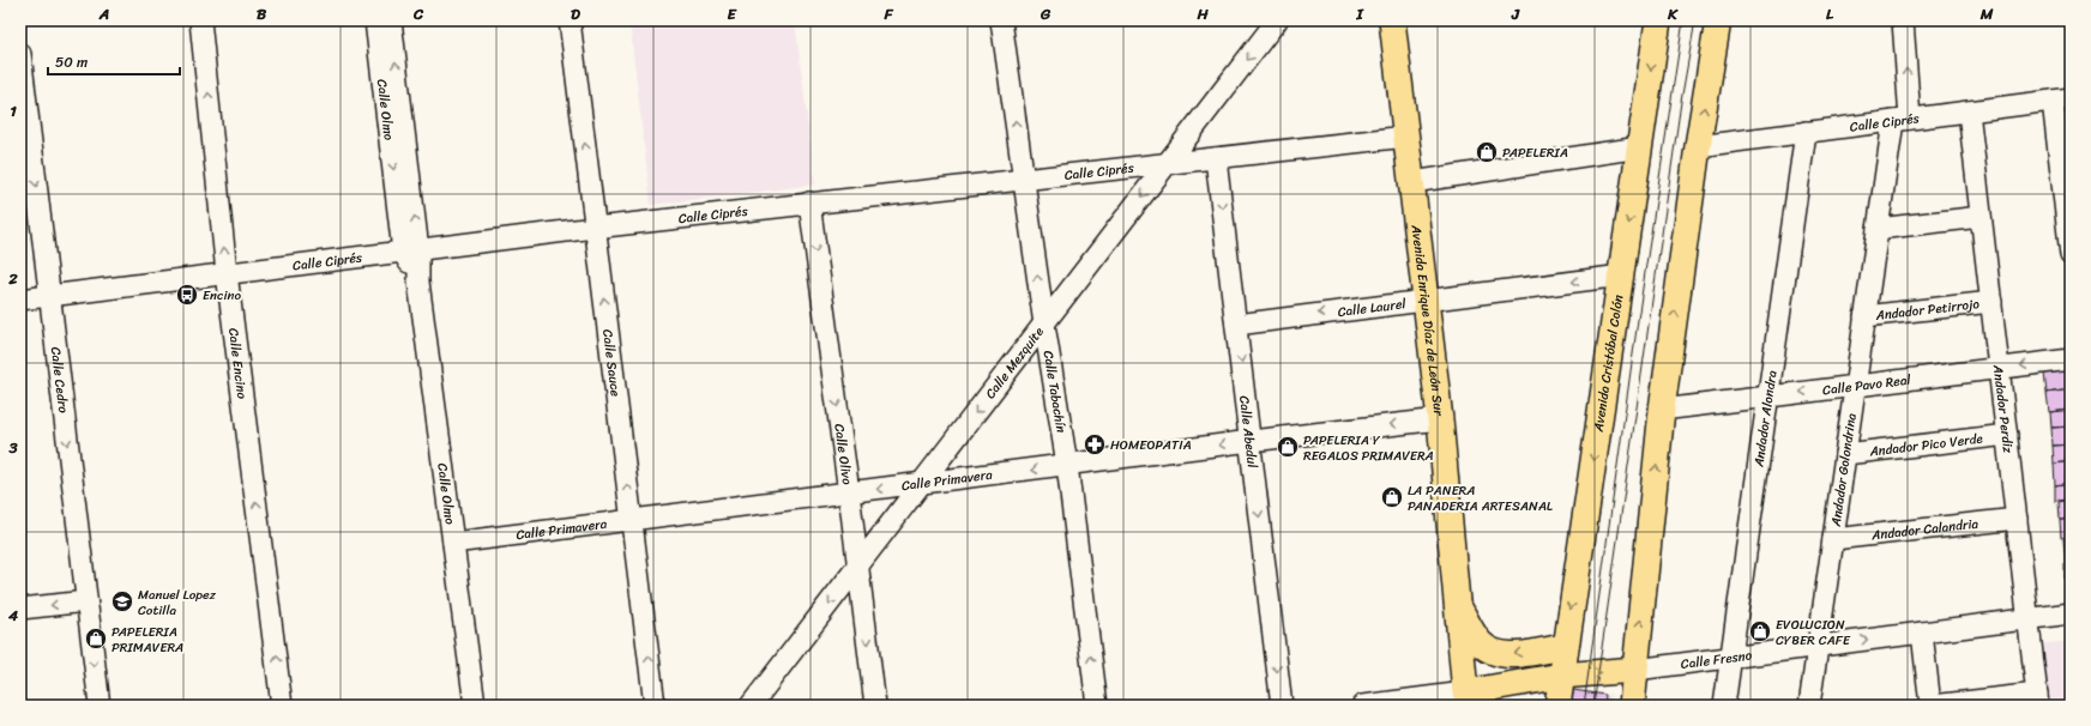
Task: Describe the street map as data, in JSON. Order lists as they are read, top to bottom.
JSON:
{
  "streets": {
    "main road": ["Avenida Enrique Díaz de León Sur", "Avenida Cristóbal Colón", "Calle Fresno"],
    "street": [
      "Calle Olmo",
      "Calle Ciprés",
      "Calle Laurel",
      "Andador Petirrojo",
      "Calle Encino",
      "Calle Sauce",
      "Calle Mezquite",
      "Calle Cedro",
      "Calle Pavo Real",
      "Calle Tabachín",
      "Andador Perdiz",
      "Andador Alondra",
      "Calle Abedul",
      "Andador Pico Verde",
      "Calle Olivo",
      "Andador Golondrina",
      "Calle Primavera",
      "Andador Calandria"
    ]
  },
  "crossings": [
    ["Calle Olmo", "Calle Ciprés"],
    ["Calle Olmo", "Calle Primavera"],
    ["Calle Ciprés", "Avenida Enrique Díaz de León Sur"],
    ["Calle Ciprés", "Calle Encino"],
    ["Calle Ciprés", "Calle Sauce"],
    ["Calle Ciprés", "Calle Mezquite"],
    ["Calle Ciprés", "Calle Cedro"],
    ["Calle Ciprés", "Calle Tabachín"],
    ["Calle Ciprés", "Andador Perdiz"],
    ["Calle Ciprés", "Andador Alondra"],
    ["Calle Ciprés", "Calle Abedul"],
    ["Calle Ciprés", "Calle Olivo"],
    ["Calle Ciprés", "Andador Golondrina"],
    ["Calle Laurel", "Avenida Enrique Díaz de León Sur"],
    ["Calle Laurel", "Avenida Cristóbal Colón"],
    ["Calle Laurel", "Calle Abedul"],
    ["Andador Petirrojo", "Andador Perdiz"],
    ["Andador Petirrojo", "Andador Golondrina"],
    ["Avenida Enrique Díaz de León Sur", "Calle Primavera"],
    ["Avenida Enrique Díaz de León Sur", "Calle Fresno"],
    ["Calle Sauce", "Calle Primavera"],
    ["Calle Mezquite", "Calle Tabachín"],
    ["Calle Mezquite", "Calle Olivo"],
    ["Calle Mezquite", "Calle Primavera"],
    ["Avenida Cristóbal Colón", "Calle Fresno"],
    ["Calle Pavo Real", "Andador Perdiz"],
    ["Calle Pavo Real", "Andador Alondra"],
    ["Calle Pavo Real", "Andador Golondrina"],
    ["Calle Tabachín", "Calle Primavera"],
    ["Andador Perdiz", "Andador Pico Verde"],
    ["Andador Perdiz", "Andador Calandria"],
    ["Andador Perdiz", "Calle Fresno"],
    ["Andador Alondra", "Calle Fresno"],
    ["Calle Abedul", "Calle Primavera"],
    ["Andador Pico Verde", "Andador Golondrina"],
    ["Calle Olivo", "Calle Primavera"],
    ["Andador Golondrina", "Andador Calandria"],
    ["Andador Golondrina", "Calle Fresno"]
  ],
  "one_way": [
    "Calle Encino",
    "Calle Sauce",
    "Calle Mezquite",
    "Calle Cedro",
    "Calle Pavo Real",
    "Calle Tabachín",
    "Calle Abedul",
    "Calle Olivo",
    "Calle Primavera"
  ],
  "places": {
    "shop": [
      "PAPELERIA",
      "PAPELERIA Y REGALOS PRIMAVERA",
      "LA PANERA PANADERIA ARTESANAL",
      "EVOLUCION CYBER CAFE",
      "PAPELERIA PRIMAVERA"
    ],
    "bus stop": ["Encino"],
    "pharmacy": ["HOMEOPATIA"],
    "school or university": ["Manuel Lopez Cotilla"]
  },
  "scale_bar": "50 m",
  "grid": {
    "columns": [
      "A",
      "B",
      "C",
      "D",
      "E",
      "F",
      "G",
      "H",
      "I",
      "J",
      "K",
      "L",
      "M"
    ],
    "rows": [
      "1",
      "2",
      "3",
      "4"
    ]
  }
}
